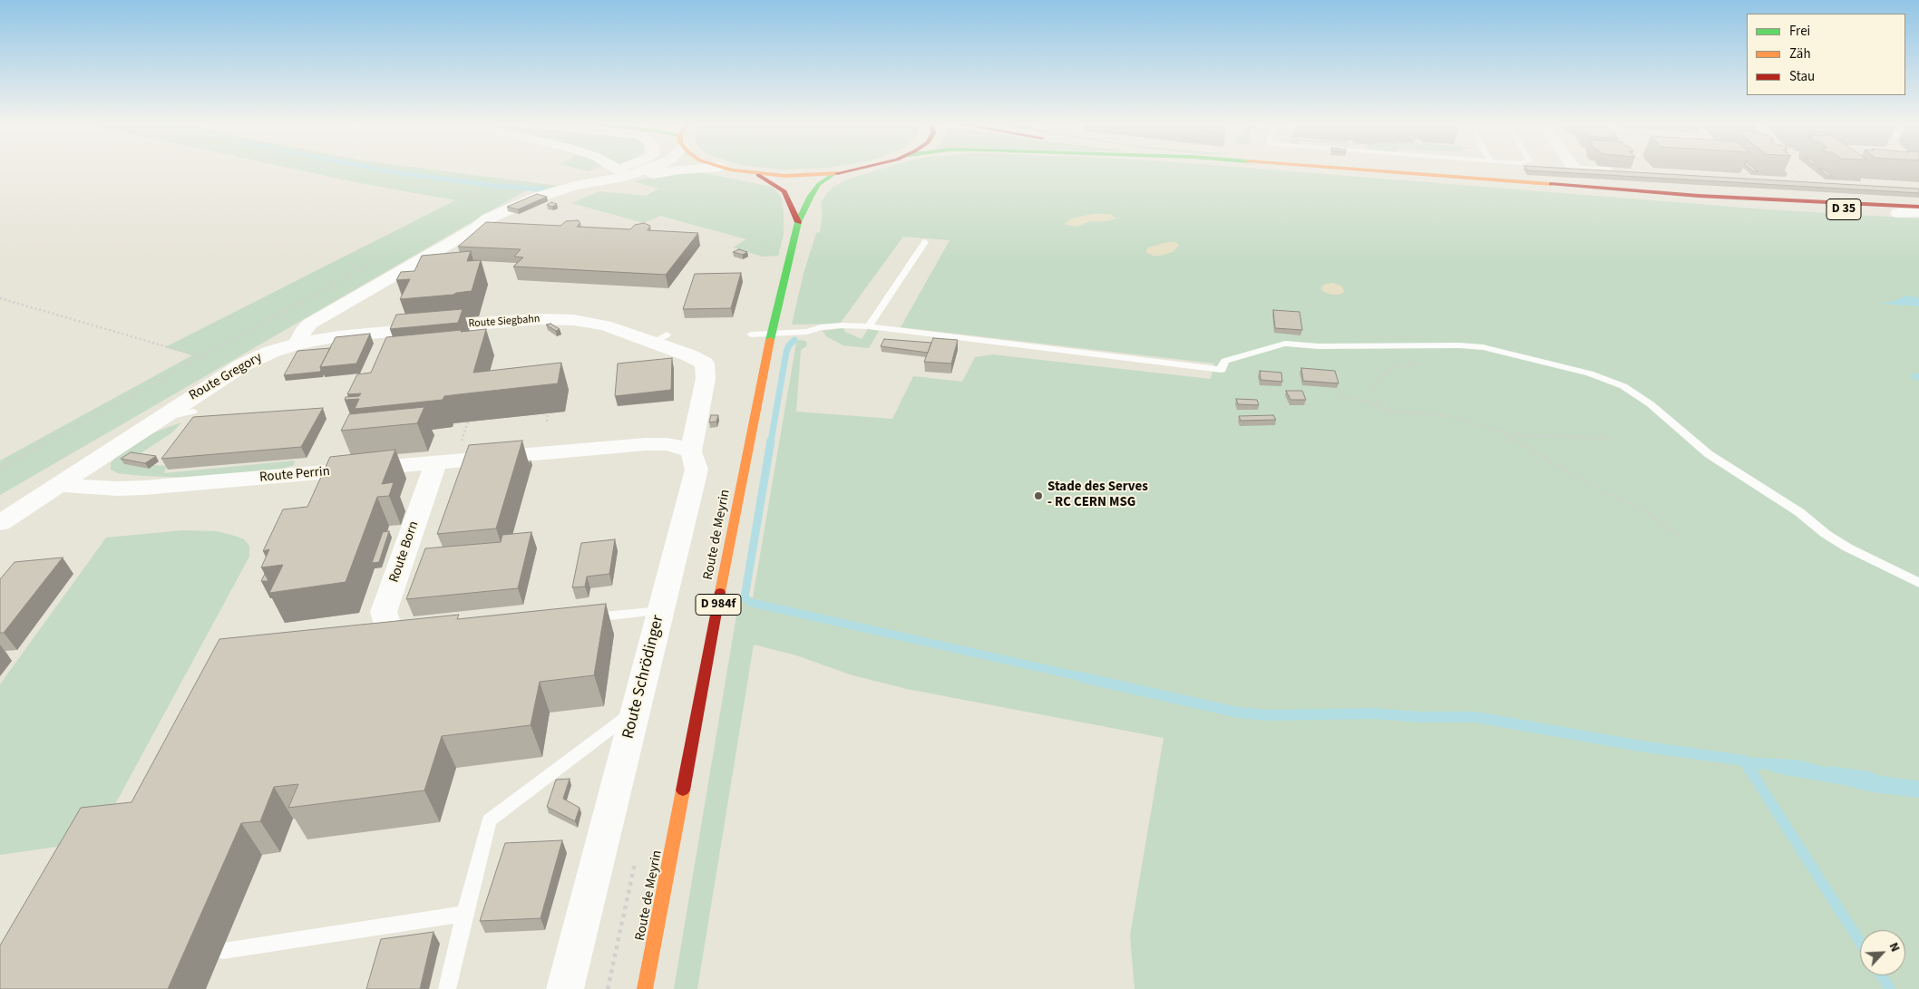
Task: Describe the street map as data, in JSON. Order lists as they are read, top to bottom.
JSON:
{
  "streets": {
    "main road": ["D 35", "Route de Meyrin", "D 984f"],
    "street": [
      "Route Siegbahn",
      "Route Gregory",
      "Route Perrin",
      "Route Born",
      "Route Schrödinger"
    ]
  },
  "crossings": [
    ["Route Siegbahn", "Route Gregory"],
    ["Route Siegbahn", "Route Schrödinger"],
    ["Route Gregory", "Route Perrin"],
    ["Route Perrin", "Route Born"],
    ["Route Perrin", "Route Schrödinger"]
  ],
  "places": ["Stade des Serves - RC CERN MSG"],
  "legend": ["Frei", "Zäh", "Stau"],
  "north": "top right"
}
